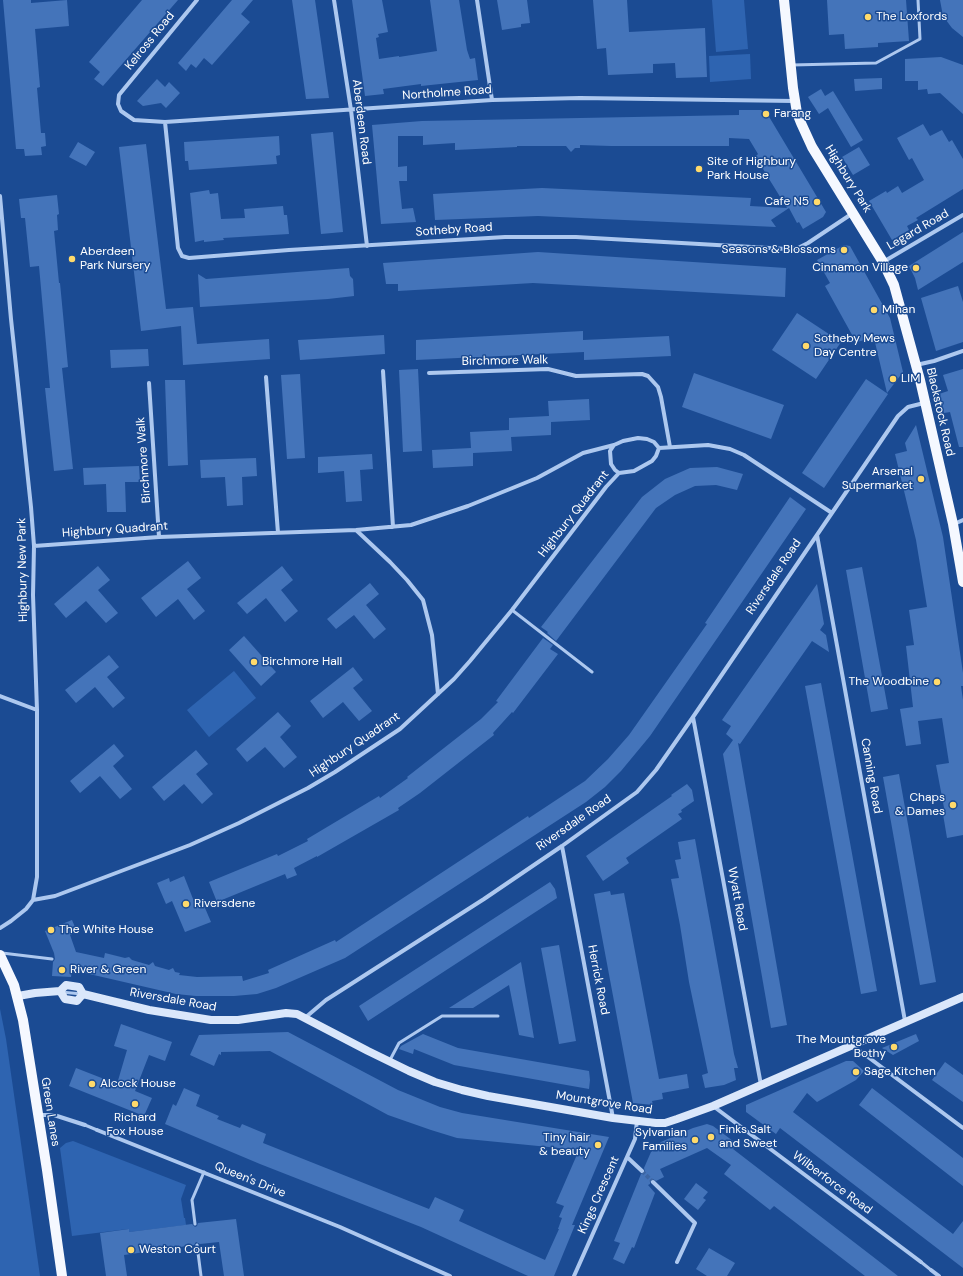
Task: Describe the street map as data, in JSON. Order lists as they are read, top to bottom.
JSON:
{
  "streets": {
    "main road": ["Highbury Park", "Blackstock Road", "Green Lanes"],
    "street": [
      "Kelross Road",
      "Northolme Road",
      "Aberdeen Road",
      "Sotheby Road",
      "Legard Road",
      "Birchmore Walk",
      "Highbury Quadrant",
      "Highbury New Park",
      "Riversdale Road",
      "Canning Road",
      "Wyatt Road",
      "Herrick Road",
      "Mountgrove Road",
      "Queen's Drive",
      "Wilberforce Road",
      "Kings Crescent"
    ]
  },
  "crossings": [
    ["Kelross Road", "Northolme Road"],
    ["Northolme Road", "Aberdeen Road"],
    ["Northolme Road", "Highbury Park"],
    ["Northolme Road", "Sotheby Road"],
    ["Aberdeen Road", "Sotheby Road"],
    ["Highbury Park", "Sotheby Road"],
    ["Highbury Park", "Legard Road"],
    ["Highbury Park", "Blackstock Road"],
    ["Birchmore Walk", "Highbury Quadrant"],
    ["Blackstock Road", "Riversdale Road"],
    ["Highbury Quadrant", "Highbury New Park"],
    ["Riversdale Road", "Canning Road"],
    ["Riversdale Road", "Wyatt Road"],
    ["Riversdale Road", "Herrick Road"],
    ["Riversdale Road", "Mountgrove Road"],
    ["Riversdale Road", "Green Lanes"],
    ["Canning Road", "Mountgrove Road"],
    ["Wyatt Road", "Mountgrove Road"],
    ["Herrick Road", "Mountgrove Road"],
    ["Mountgrove Road", "Wilberforce Road"],
    ["Mountgrove Road", "Kings Crescent"],
    ["Green Lanes", "Queen's Drive"]
  ],
  "places": [
    "The Loxfords",
    "Farang",
    "Site of Highbury Park House",
    "Cafe N5",
    "Seasons & Blossoms",
    "Aberdeen Park Nursery",
    "Cinnamon Village",
    "Mihan",
    "Sotheby Mews Day Centre",
    "LIM",
    "Arsenal Supermarket",
    "Birchmore Hall",
    "The Woodbine",
    "Chaps & Dames",
    "Riversdene",
    "The White House",
    "River & Green",
    "The Mountgrove Bothy",
    "Sage Kitchen",
    "Alcock House",
    "Richard Fox House",
    "Finks Salt and Sweet",
    "Sylvanian Families",
    "Tiny hair & beauty",
    "Weston Court"
  ]
}
